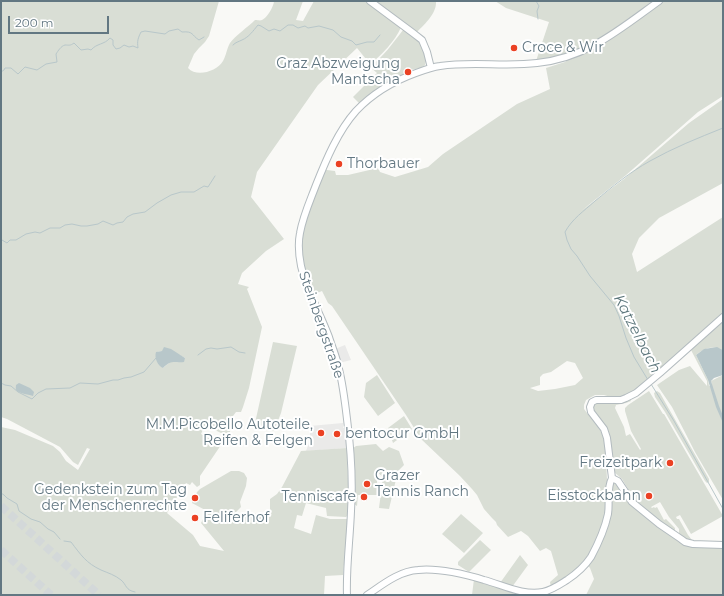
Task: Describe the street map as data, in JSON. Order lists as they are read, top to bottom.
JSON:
{
  "streets": {
    "main road": ["Steinbergstraße"]
  },
  "water": ["Katzelbach"],
  "places": [
    "Croce & Wir",
    "Graz Abzweigung Mantscha",
    "Thorbauer",
    "M.M.Picobello Autoteile, Reifen & Felgen",
    "bentocur GmbH",
    "Freizeitpark",
    "Grazer Tennis Ranch",
    "Eisstockbahn",
    "Tenniscafe",
    "Gedenkstein zum Tag der Menschenrechte",
    "Feliferhof"
  ],
  "scale_bar": "200 m"
}
